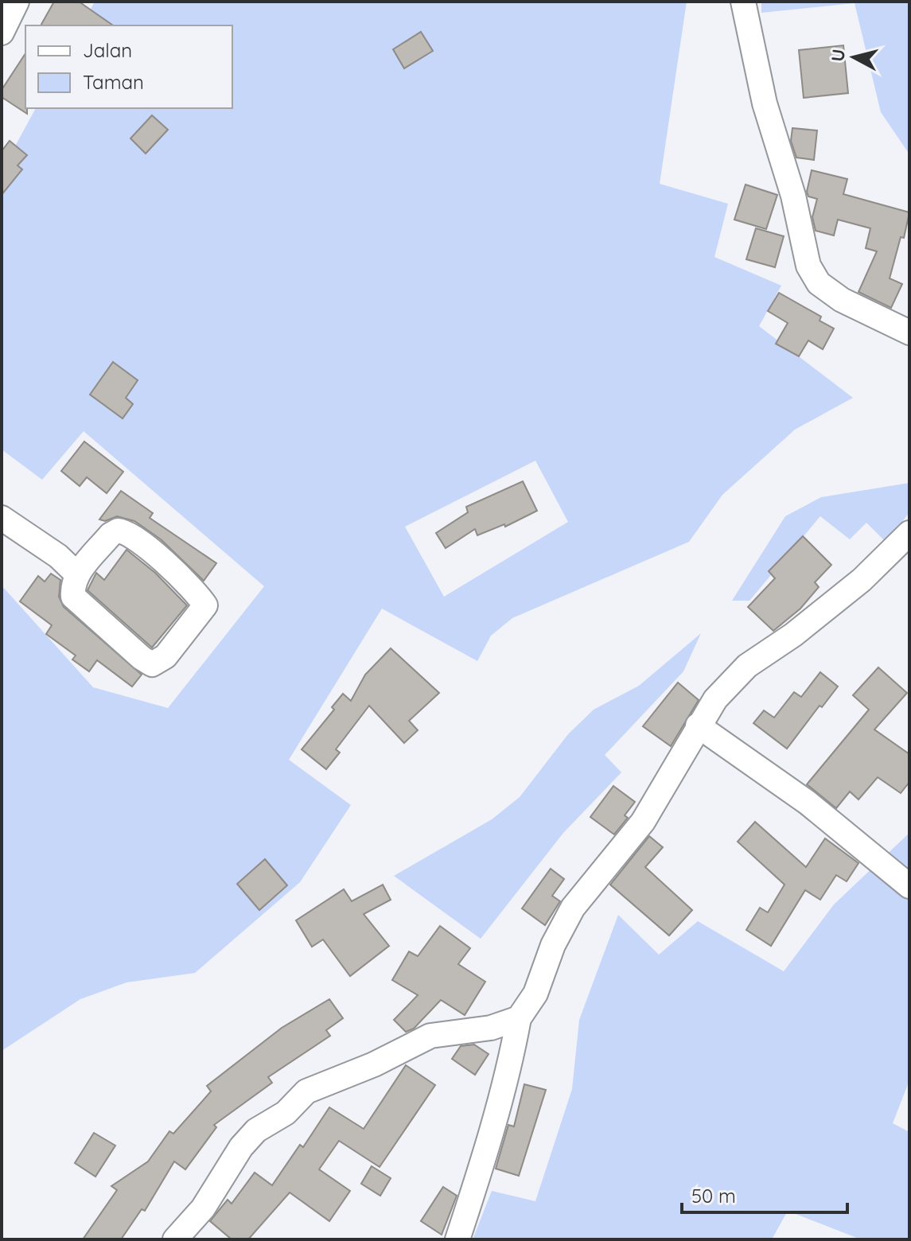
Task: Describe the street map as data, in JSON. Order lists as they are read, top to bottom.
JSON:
{
  "legend": ["Jalan", "Taman"],
  "scale_bar": "50 m",
  "north": "left"
}
